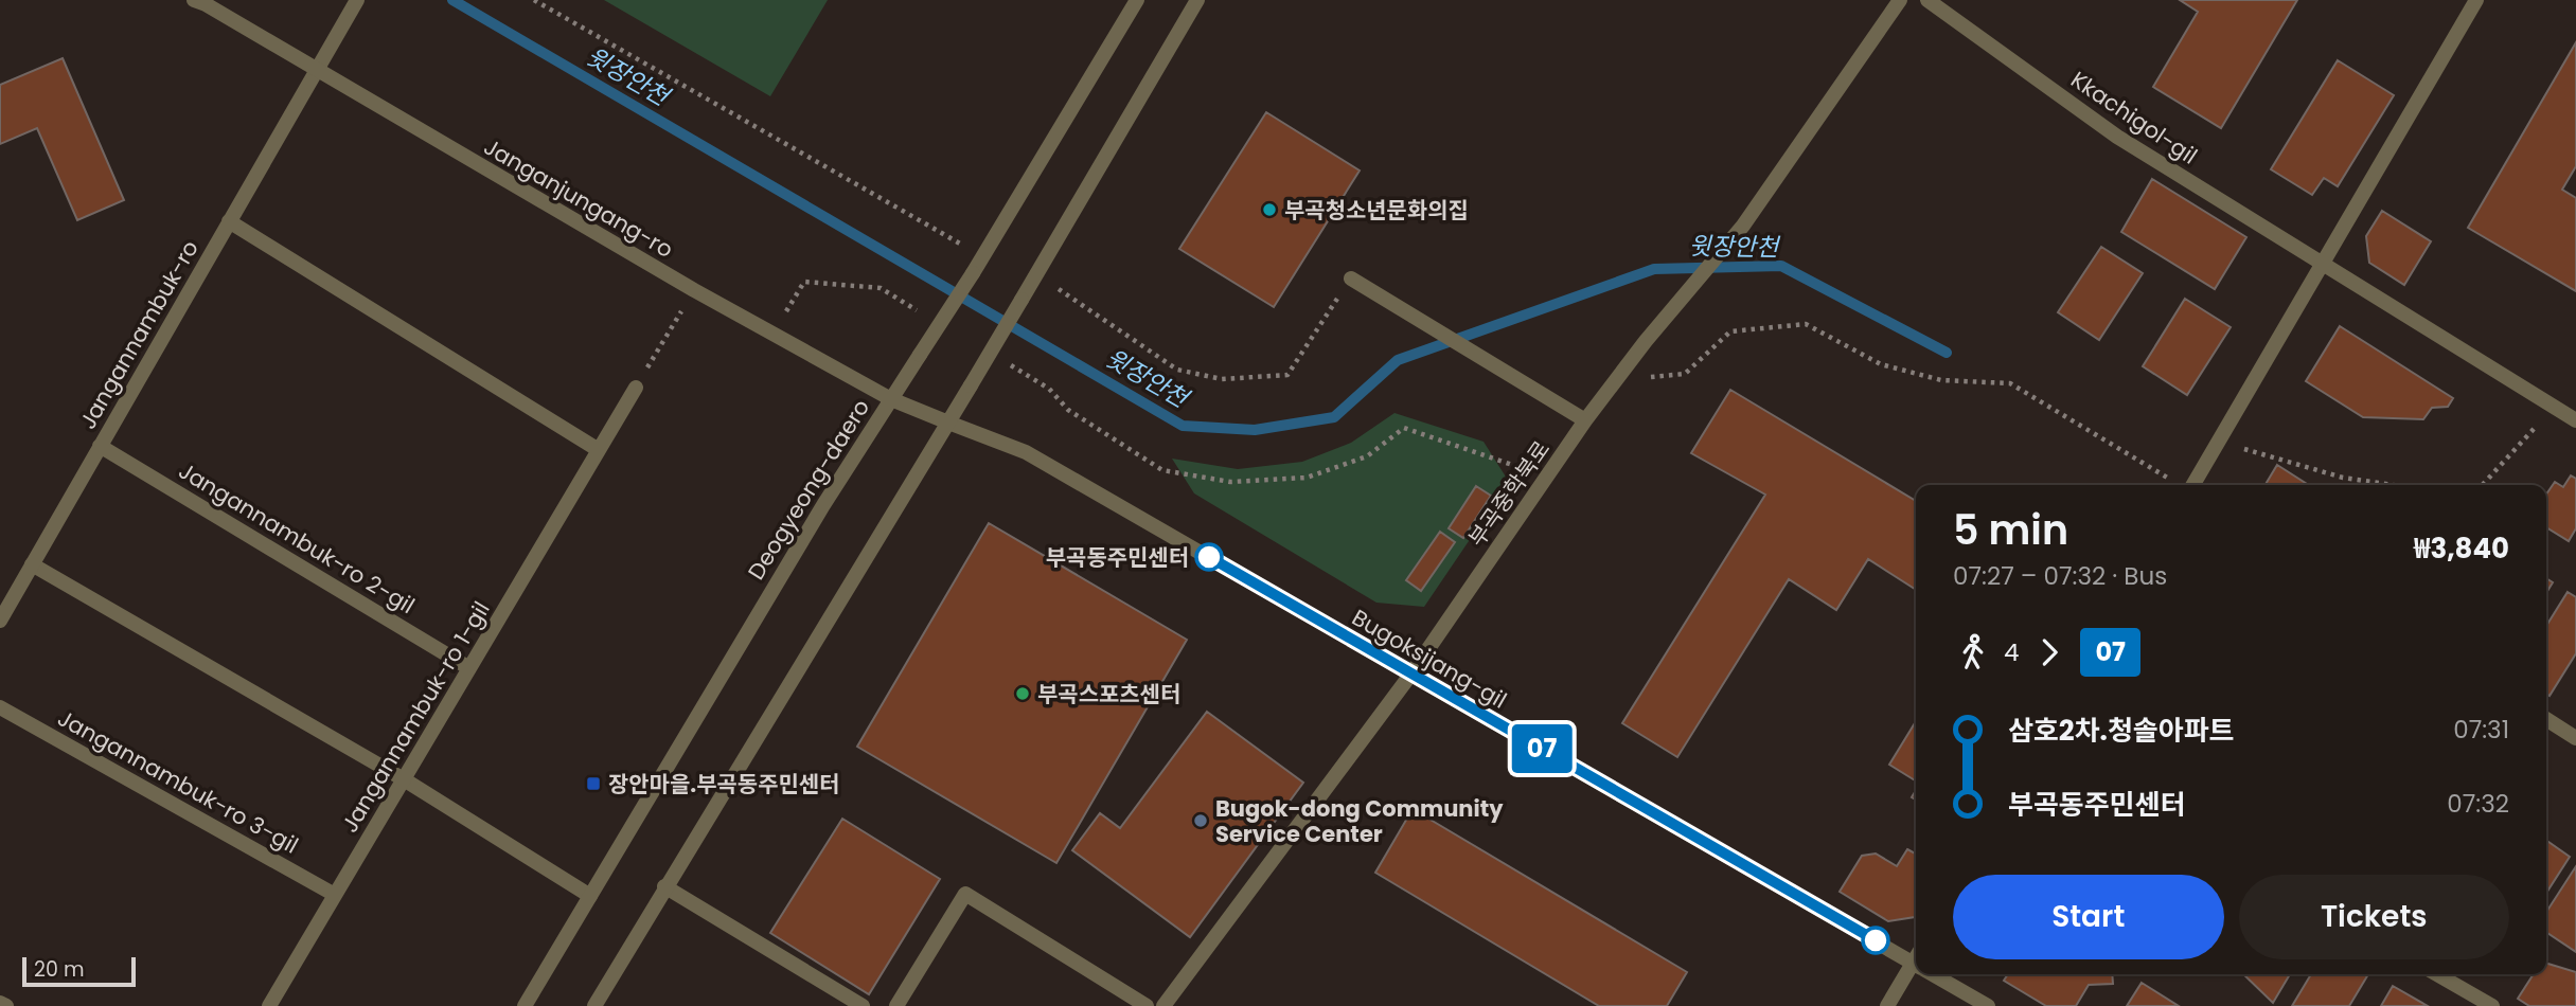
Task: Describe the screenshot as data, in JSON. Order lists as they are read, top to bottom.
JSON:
{
  "streets": {
    "street": [
      "Kkachigol-gil",
      "Janganjungang-ro",
      "Jangannambuk-ro",
      "Deogyeong-daero",
      "부곡중학북로",
      "Jangannambuk-ro 2-gil",
      "Bugoksijang-gil",
      "Jangannambuk-ro 1-gil",
      "Jangannambuk-ro 3-gil"
    ]
  },
  "crossings": [
    ["Janganjungang-ro", "Jangannambuk-ro"],
    ["Janganjungang-ro", "Deogyeong-daero"],
    ["Janganjungang-ro", "Bugoksijang-gil"],
    ["Jangannambuk-ro", "Jangannambuk-ro 2-gil"],
    ["부곡중학북로", "Bugoksijang-gil"],
    ["Jangannambuk-ro 2-gil", "Jangannambuk-ro 1-gil"],
    ["Jangannambuk-ro 1-gil", "Jangannambuk-ro 3-gil"]
  ],
  "water": ["윗장안천"],
  "places": {
    "other": [
      "부곡청소년문화의집",
      "부곡동주민센터",
      "부곡스포츠센터",
      "Bugok-dong Community Service Center"
    ],
    "transit": ["장안마을.부곡동주민센터"]
  },
  "lines": ["bus line 07"],
  "scale_bar": "20 m",
  "page": {
    "on_map": "07",
    "heading": ["5 min", "07:27 – 07:32 · Bus", "₩3,840"],
    "legs": ["4", "07"],
    "list": [
      {
        "name": "삼호2차.청솔아파트",
        "value": "07:31"
      },
      {
        "name": "부곡동주민센터",
        "value": "07:32"
      }
    ],
    "buttons": ["Start", "Tickets"],
    "scale": "20 m"
  }
}
